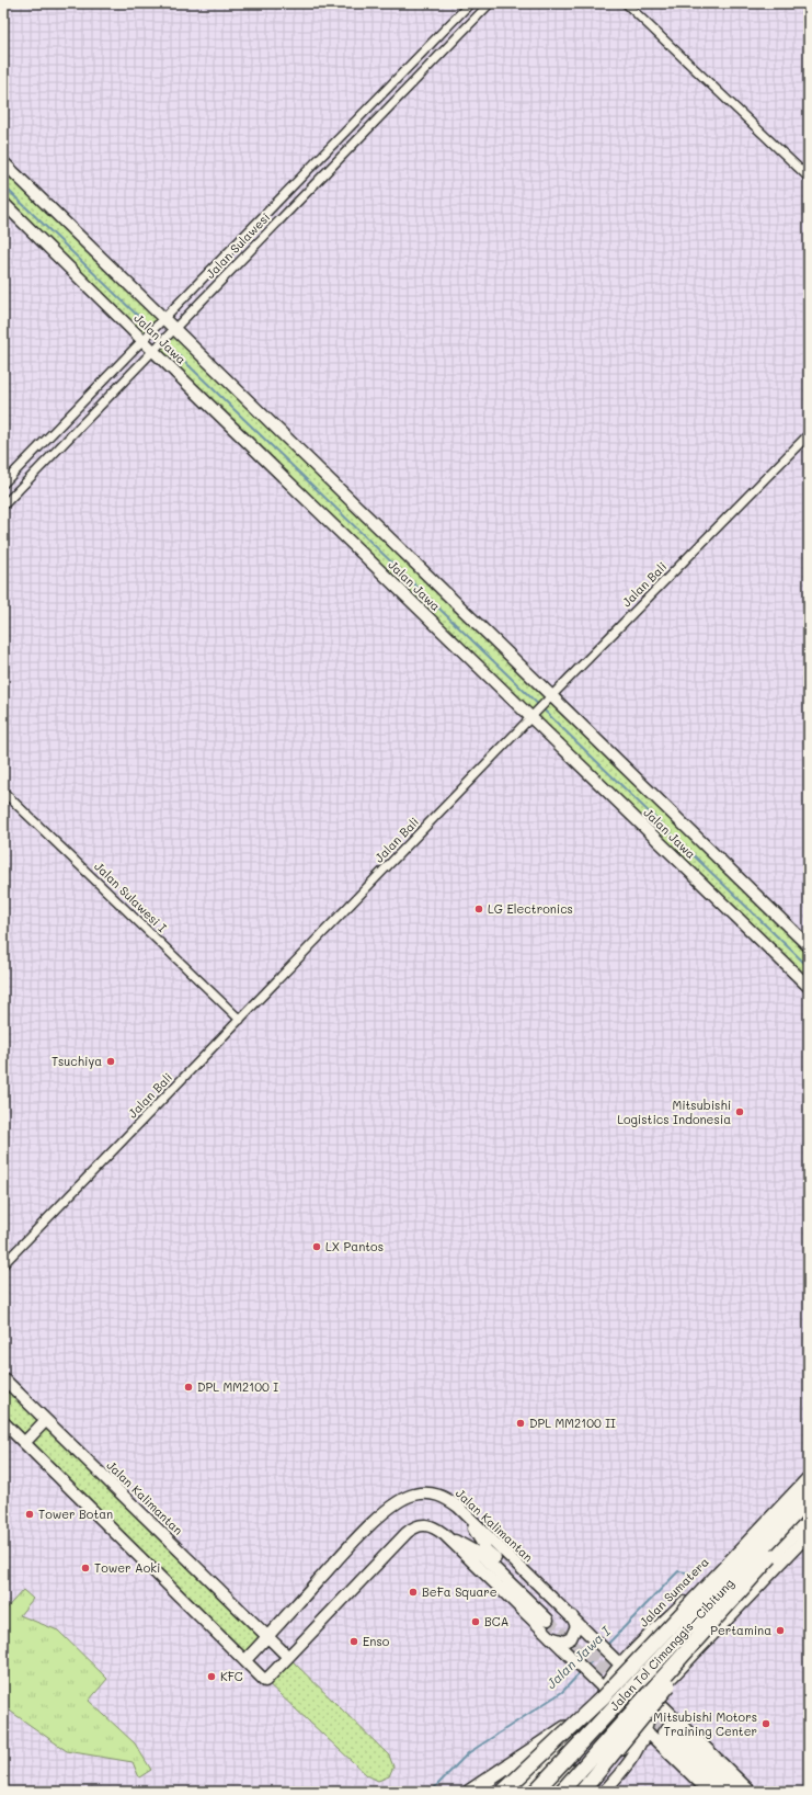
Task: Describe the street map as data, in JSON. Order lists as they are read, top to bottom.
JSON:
{
  "streets": {
    "highway": ["Jalan Tol Cimanggis–Cibitung"],
    "street": [
      "Jalan Sulawesi",
      "Jalan Jawa",
      "Jalan Bali",
      "Jalan Sulawesi I",
      "Jalan Kalimantan",
      "Jalan Sumatera"
    ]
  },
  "crossings": [
    ["Jalan Sulawesi", "Jalan Jawa"],
    ["Jalan Jawa", "Jalan Bali"],
    ["Jalan Bali", "Jalan Sulawesi I"],
    ["Jalan Kalimantan", "Jalan Sumatera"]
  ],
  "water": ["Jalan Jawa I"],
  "places": [
    "LG Electronics",
    "Tsuchiya",
    "Mitsubishi Logistics Indonesia",
    "LX Pantos",
    "DPL MM2100 I",
    "DPL MM2100 II",
    "Tower Botan",
    "Tower Aoki",
    "BeFa Square",
    "BCA",
    "Pertamina",
    "Enso",
    "KFC",
    "Mitsubishi Motors Training Center"
  ]
}
